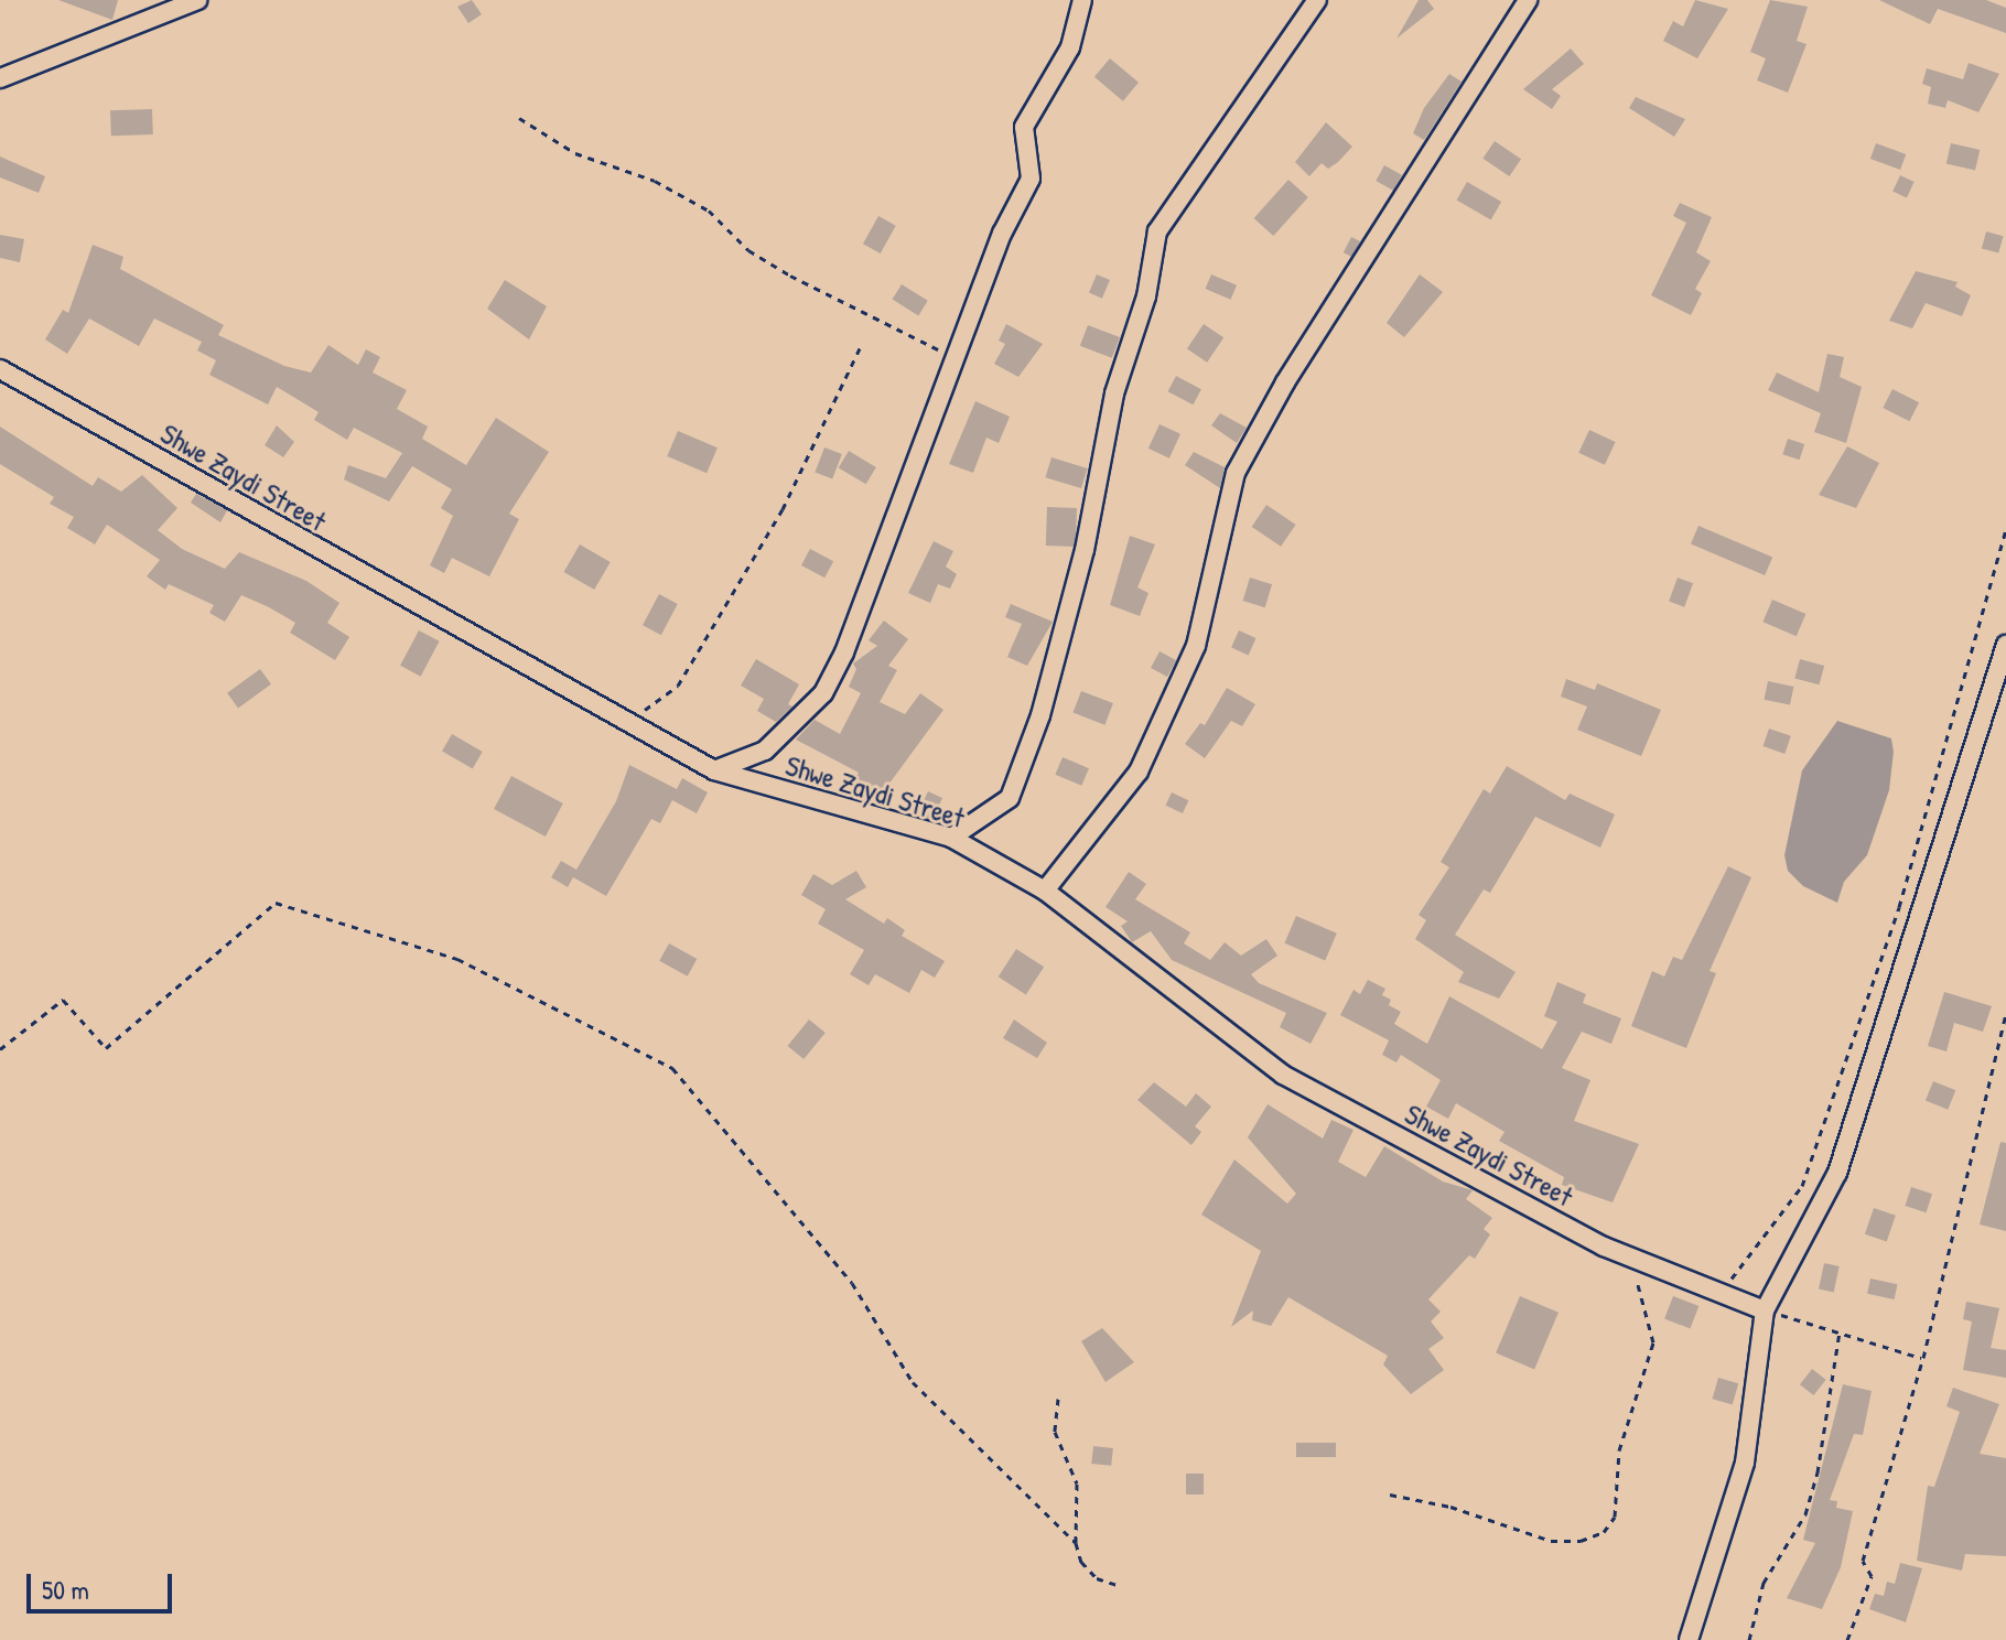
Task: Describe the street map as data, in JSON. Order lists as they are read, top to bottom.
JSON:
{
  "streets": {
    "street": ["Shwe Zaydi Street"]
  },
  "scale_bar": "50 m"
}
